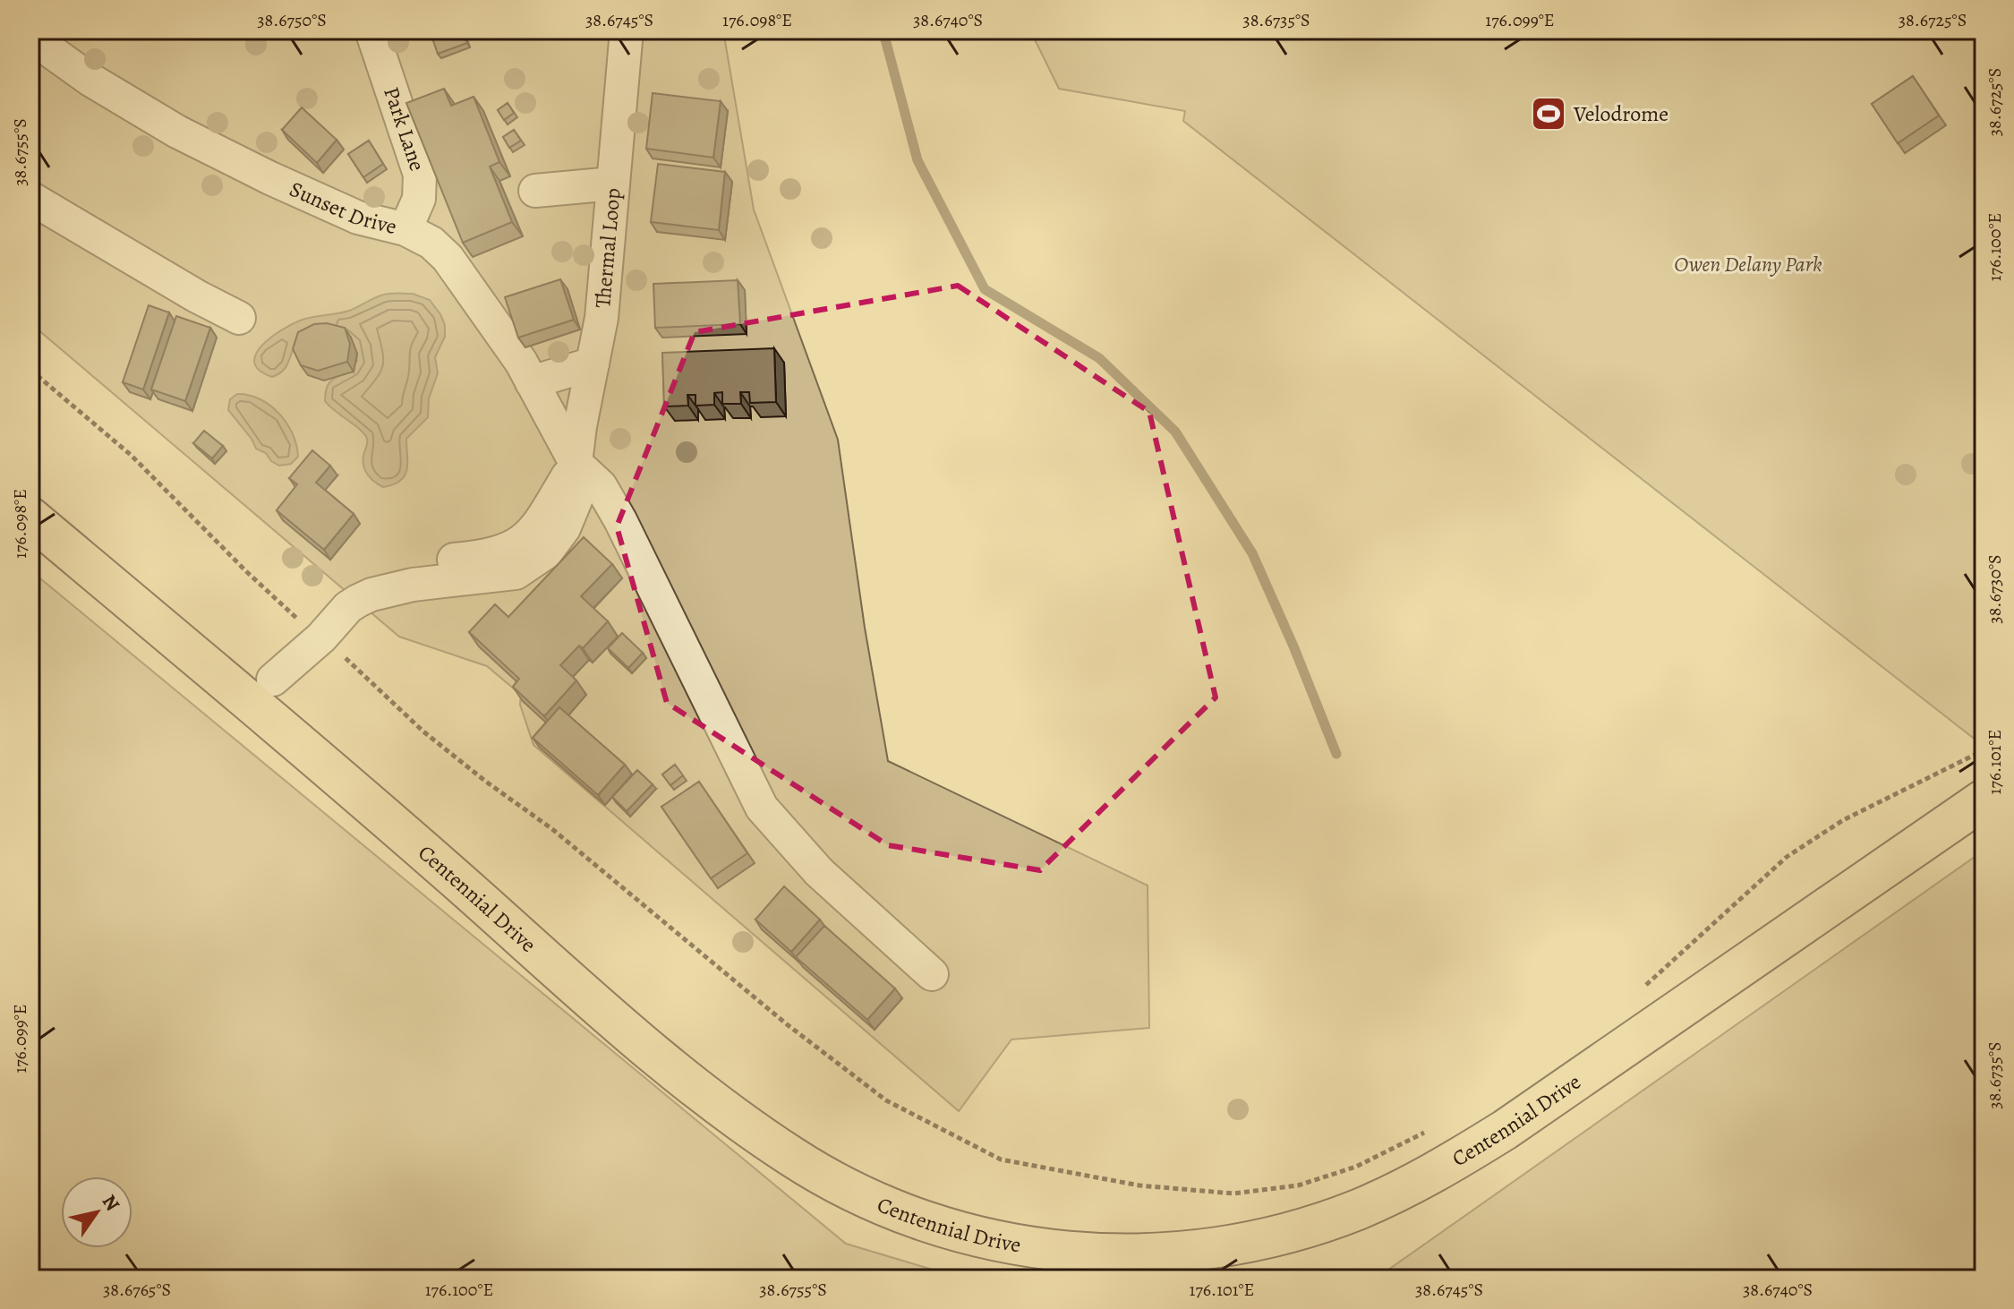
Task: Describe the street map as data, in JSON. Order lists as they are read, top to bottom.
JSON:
{
  "streets": {
    "main road": ["Centennial Drive"],
    "lane": ["Park Lane", "Sunset Drive", "Thermal Loop"]
  },
  "crossings": [
    ["Park Lane", "Sunset Drive"],
    ["Sunset Drive", "Thermal Loop"]
  ],
  "parks": ["Owen Delany Park"],
  "places": {
    "sports": ["Velodrome"]
  },
  "north": "top right",
  "coordinates": [
    "38.6750°S",
    "38.6745°S",
    "176.098°E",
    "38.6740°S",
    "38.6735°S",
    "176.099°E",
    "38.6725°S",
    "38.6755°S",
    "176.100°E",
    "38.6730°S",
    "176.101°E",
    "38.6765°S"
  ]
}
